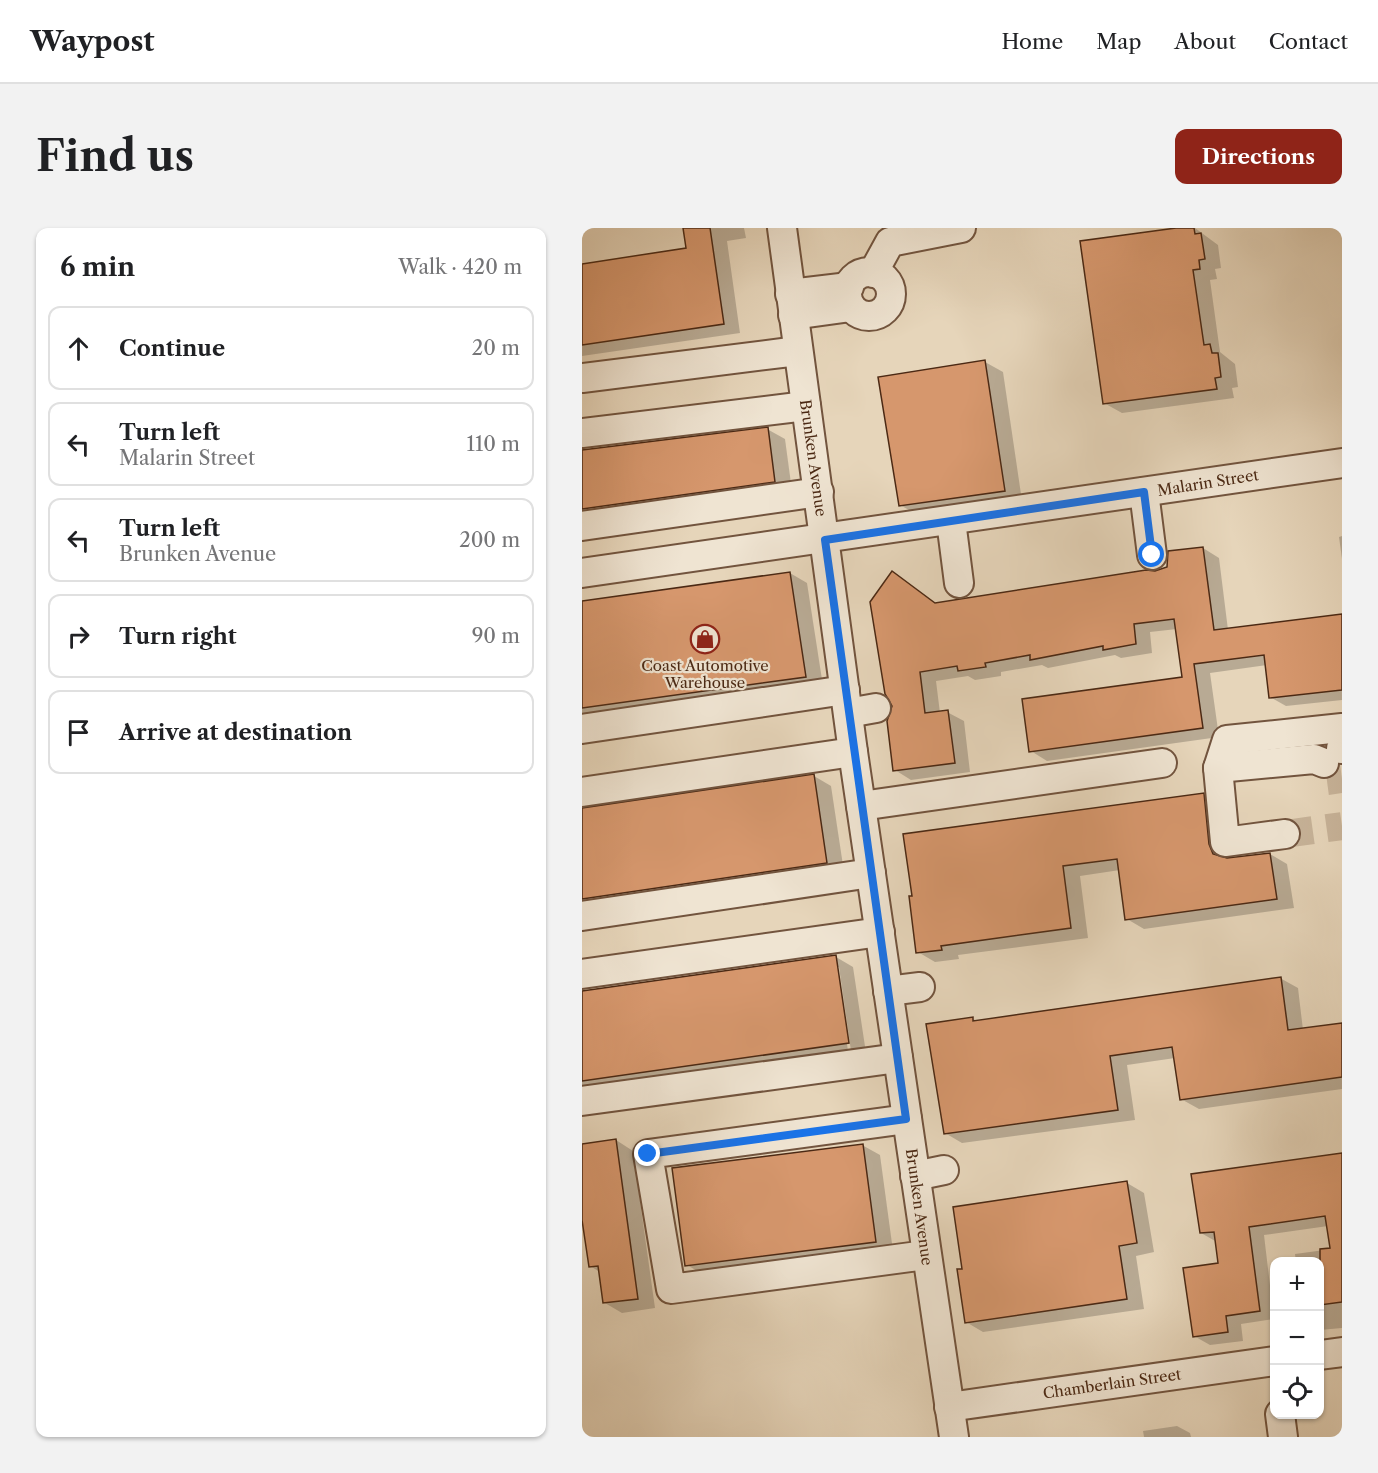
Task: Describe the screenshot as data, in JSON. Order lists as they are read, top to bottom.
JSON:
{
  "streets": {
    "street": ["Brunken Avenue", "Malarin Street", "Chamberlain Street"]
  },
  "crossings": [
    ["Brunken Avenue", "Malarin Street"],
    ["Brunken Avenue", "Chamberlain Street"]
  ],
  "places": {
    "shop": ["Coast Automotive Warehouse"]
  },
  "page": {
    "header": "Waypost",
    "nav": [
      "Home",
      "Map",
      "About",
      "Contact"
    ],
    "buttons": "Directions",
    "title": "Find us",
    "heading": ["6 min", "Walk · 420 m"],
    "list": [
      ["Continue", "20 m"],
      ["Turn left", "Malarin Street", "110 m"],
      ["Turn left", "Brunken Avenue", "200 m"],
      ["Turn right", "90 m"],
      "Arrive at destination"
    ],
    "map_buttons": ["+", "−"]
  }
}
